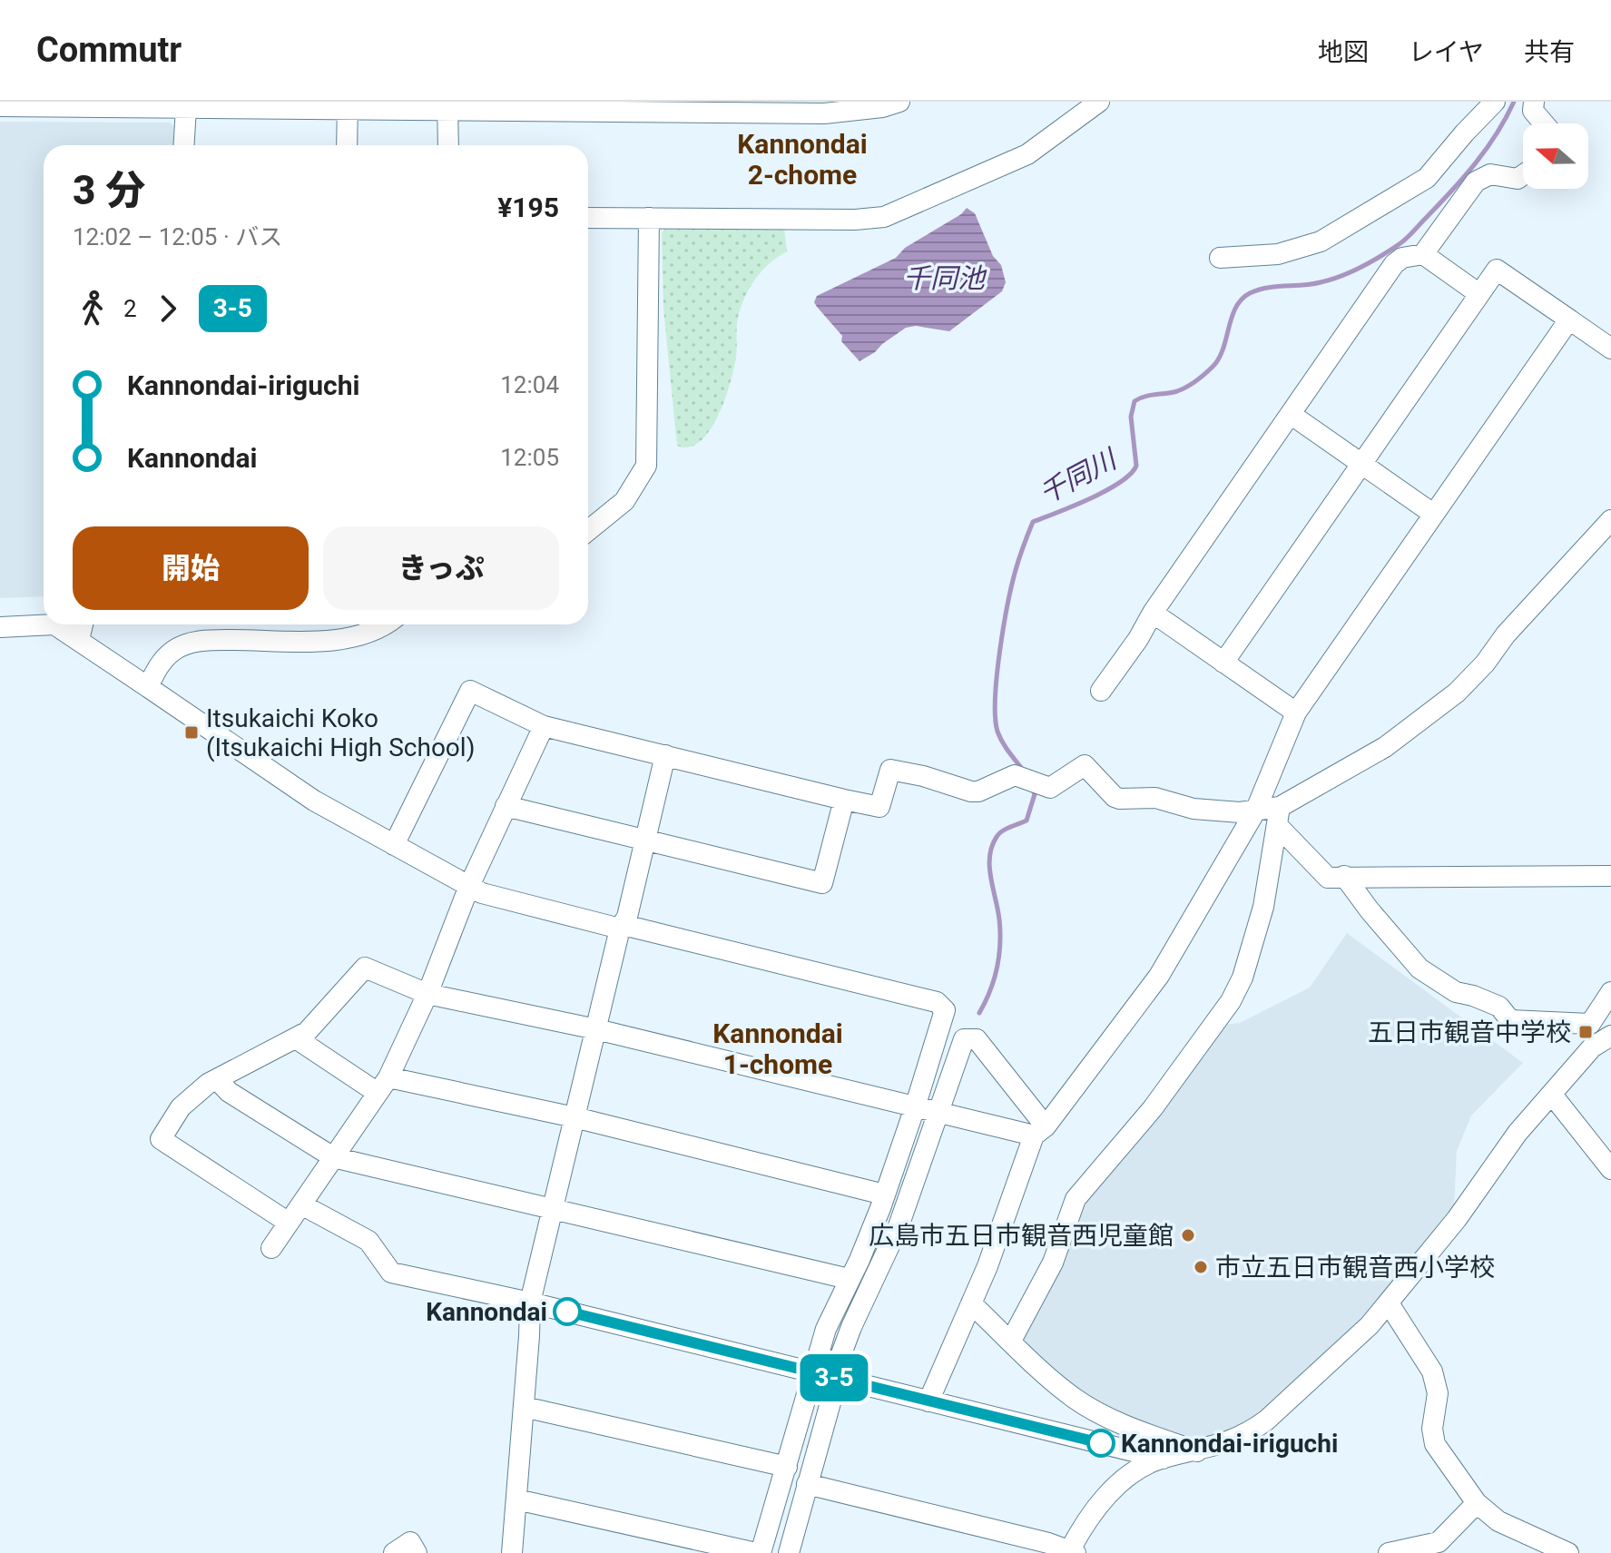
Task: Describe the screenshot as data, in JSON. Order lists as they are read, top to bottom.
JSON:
{
  "districts": ["Kannondai 2-chome", "Kannondai 1-chome"],
  "water": ["千同池", "千同川"],
  "places": {
    "transit": ["Itsukaichi Koko (Itsukaichi High School)", "五日市観音中学校"],
    "other": [
      "広島市五日市観音西児童館",
      "市立五日市観音西小学校",
      "Kannondai",
      "Kannondai-iriguchi"
    ]
  },
  "lines": ["bus line 3-5"],
  "north": "left",
  "page": {
    "header": "Commutr",
    "nav": ["地図", "レイヤ", "共有"],
    "on_map": "3-5",
    "heading": ["3 分", "12:02 – 12:05 · バス", "¥195"],
    "legs": ["2", "3-5"],
    "list": [
      {
        "name": "Kannondai-iriguchi",
        "value": "12:04"
      },
      {
        "name": "Kannondai",
        "value": "12:05"
      }
    ],
    "buttons": ["開始", "きっぷ"]
  }
}
